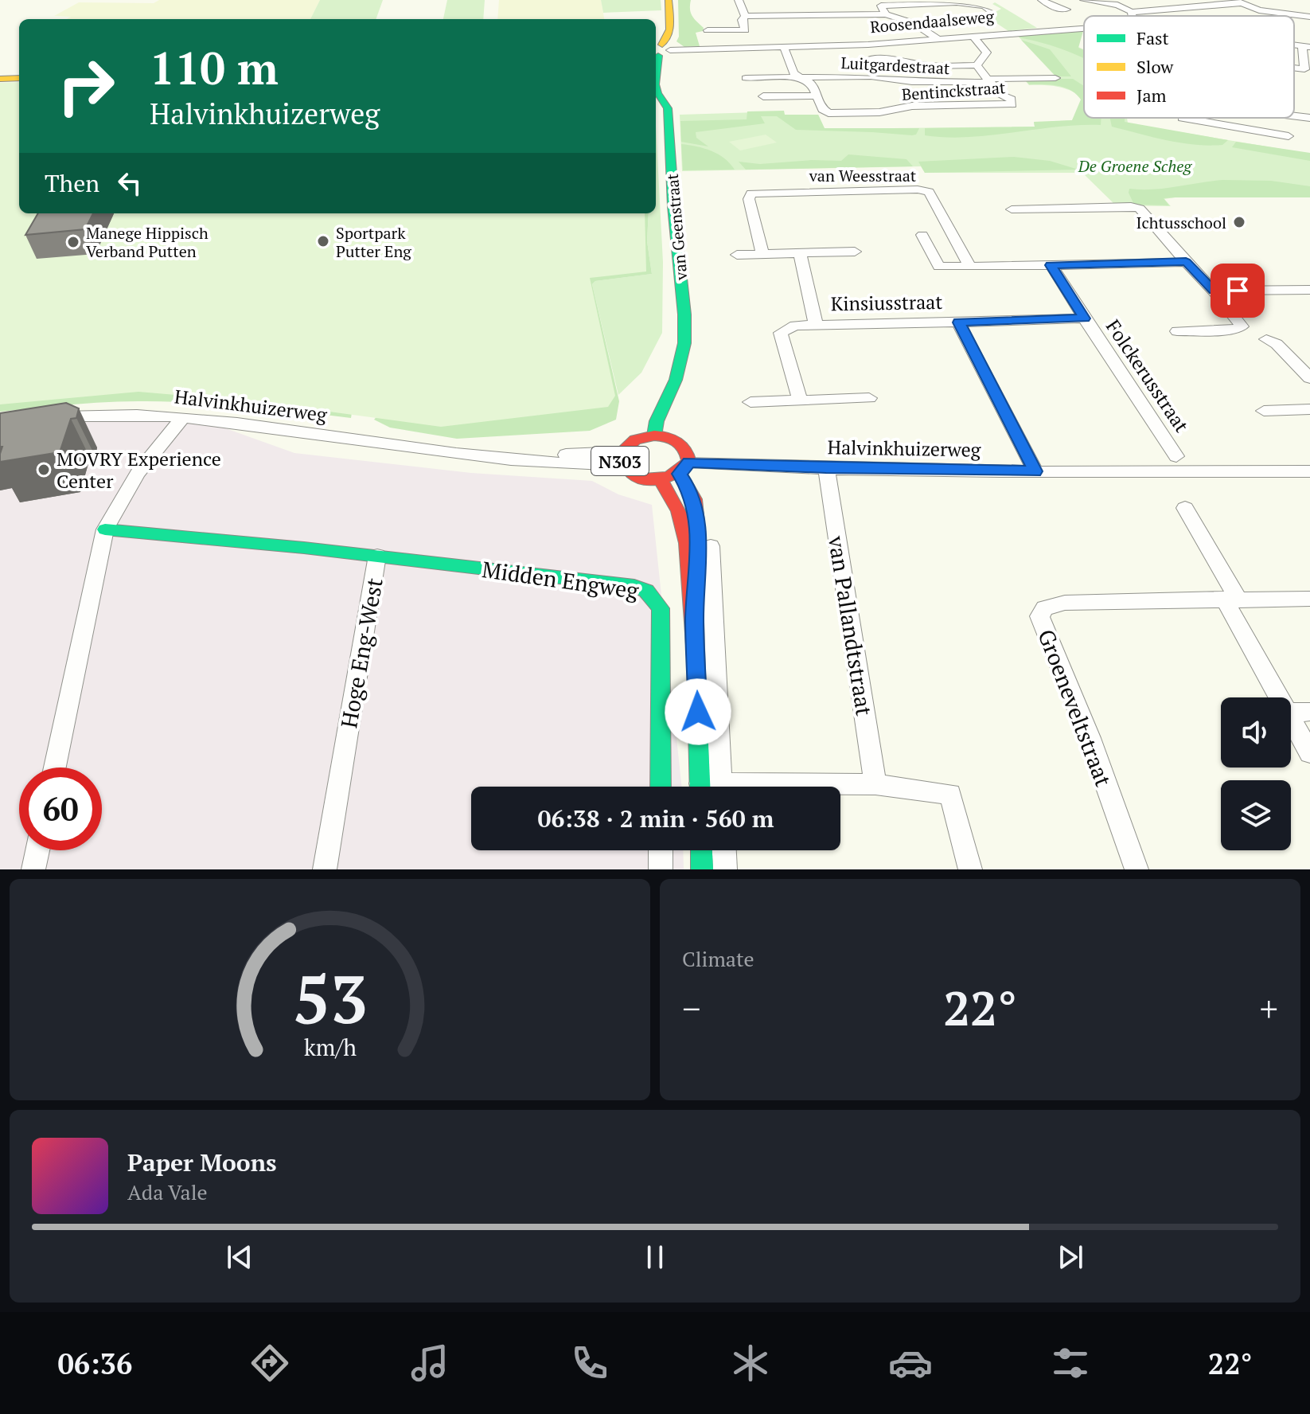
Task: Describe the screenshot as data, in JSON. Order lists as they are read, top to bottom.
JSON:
{
  "streets": {
    "main road": [
      "van Geenstraat",
      "N303",
      "Midden Engweg",
      "Hoge Eng-West"
    ],
    "street": [
      "Roosendaalseweg",
      "Luitgardestraat",
      "Bentinckstraat",
      "van Weesstraat",
      "Kinsiusstraat",
      "Folckerusstraat",
      "Halvinkhuizerweg",
      "van Pallandtstraat",
      "Groeneveltstraat"
    ]
  },
  "crossings": [
    ["Roosendaalseweg", "Bentinckstraat"],
    ["Roosendaalseweg", "van Geenstraat"],
    ["Luitgardestraat", "Bentinckstraat"],
    ["van Geenstraat", "Halvinkhuizerweg"],
    ["van Geenstraat", "N303"],
    ["Kinsiusstraat", "Folckerusstraat"],
    ["Halvinkhuizerweg", "N303"],
    ["Halvinkhuizerweg", "van Pallandtstraat"],
    ["Midden Engweg", "Hoge Eng-West"]
  ],
  "parks": ["De Groene Scheg"],
  "places": [
    "Ichtusschool",
    "Sportpark Putter Eng",
    "Manege Hippisch Verband Putten",
    "MOVRY Experience Center"
  ],
  "legend": ["Fast", "Slow", "Jam"],
  "page": {
    "turn": ["110 m", "Halvinkhuizerweg"],
    "then": "Then",
    "limit": "60",
    "trip": "06:38 · 2 min · 560 m",
    "tile": "Climate",
    "heat": ["−", "22°", "+"],
    "song": ["Paper Moons", "Ada Vale"],
    "tabs": ["06:36", "22°"],
    "gauge": ["53", "km/h"]
  }
}
